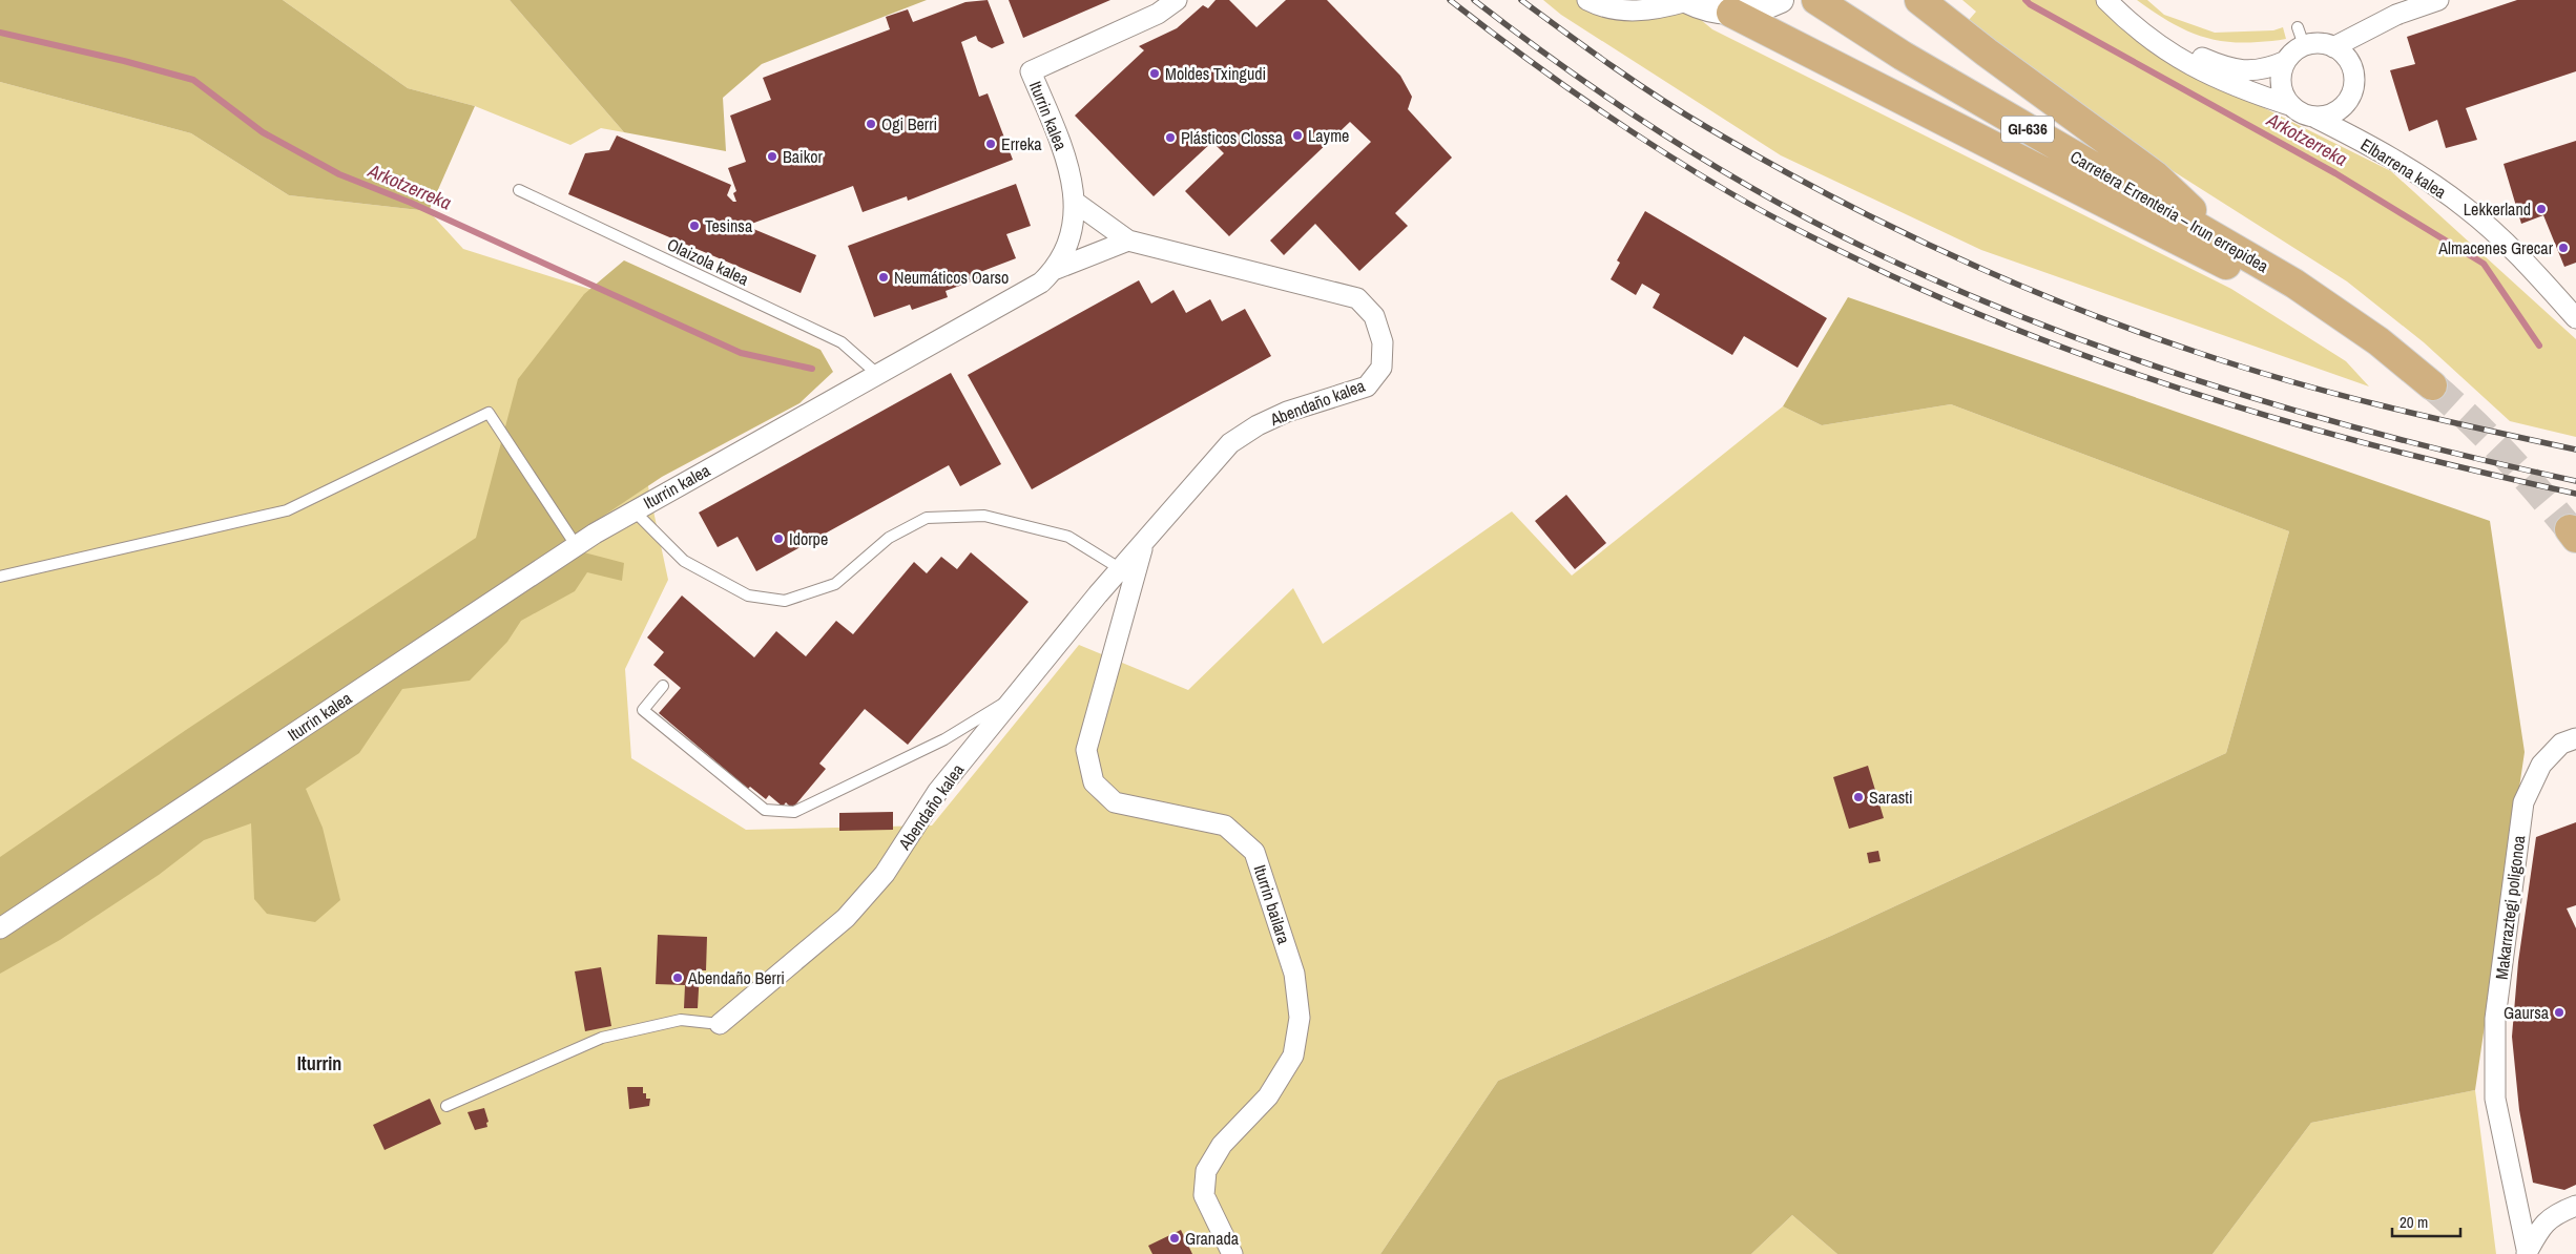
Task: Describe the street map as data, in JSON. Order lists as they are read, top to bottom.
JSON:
{
  "streets": {
    "main road": ["GI-636", "Carretera Errenteria – Irun errepidea"],
    "street": [
      "Iturrin kalea",
      "Elbarrena kalea",
      "Abendaño kalea",
      "Iturrin bailara",
      "Makarraztegi poligonoa"
    ],
    "lane": ["Olaizola kalea"]
  },
  "crossings": [
    ["Iturrin kalea", "Olaizola kalea"],
    ["Abendaño kalea", "Iturrin bailara"]
  ],
  "districts": ["Iturrin"],
  "water": ["Arkotzerreka"],
  "places": [
    "Moldes Txingudi",
    "Ogi Berri",
    "Layme",
    "Plásticos Clossa",
    "Erreka",
    "Baikor",
    "Lekkerland",
    "Tesinsa",
    "Almacenes Grecar",
    "Neumáticos Oarso",
    "Idorpe",
    "Sarasti",
    "Abendaño Berri",
    "Gaursa",
    "Granada"
  ],
  "scale_bar": "20 m"
}
